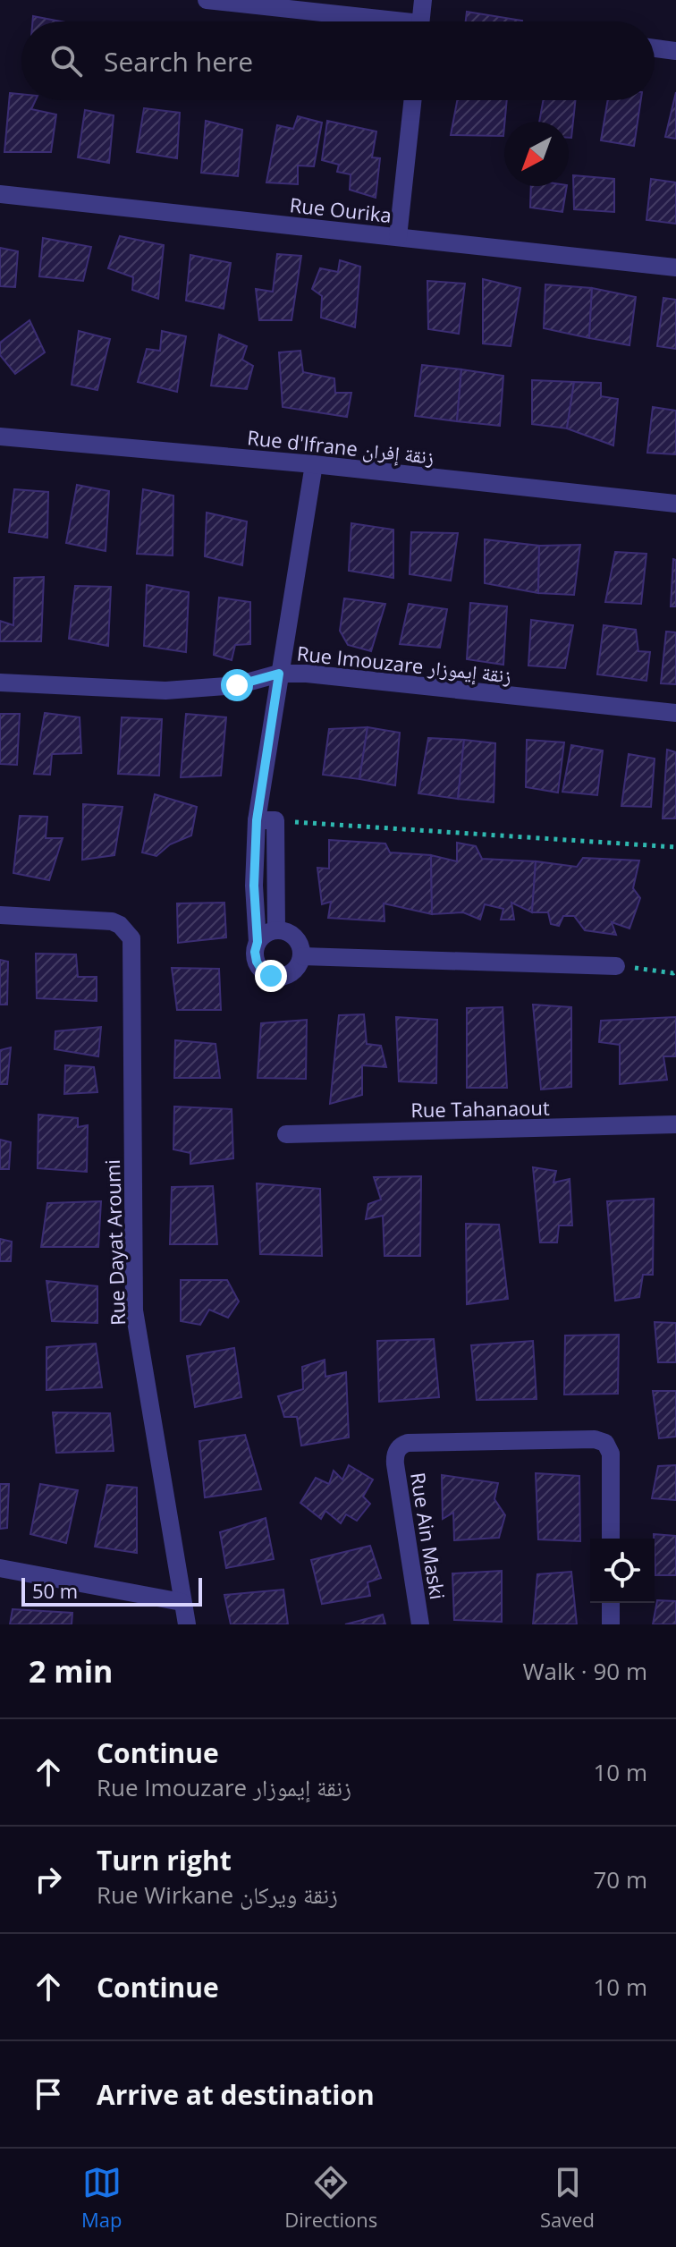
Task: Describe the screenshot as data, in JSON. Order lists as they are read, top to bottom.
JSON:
{
  "streets": {
    "street": [
      "Rue Ourika",
      "Rue d'Ifrane زنقة إفران",
      "Rue Imouzare زنقة إيموزار",
      "Rue Tahanaout",
      "Rue Dayat Aroumi",
      "Rue Ain Maski"
    ]
  },
  "scale_bar": "50 m",
  "north": "bottom left",
  "page": {
    "search": "Search here",
    "scale": "50 m",
    "heading": ["2 min", "Walk · 90 m"],
    "list": [
      ["Continue", "Rue Imouzare زنقة إيموزار", "10 m"],
      ["Turn right", "Rue Wirkane زنقة ويركان", "70 m"],
      ["Continue", "10 m"],
      "Arrive at destination"
    ],
    "nav": ["Map", "Directions", "Saved"]
  }
}
